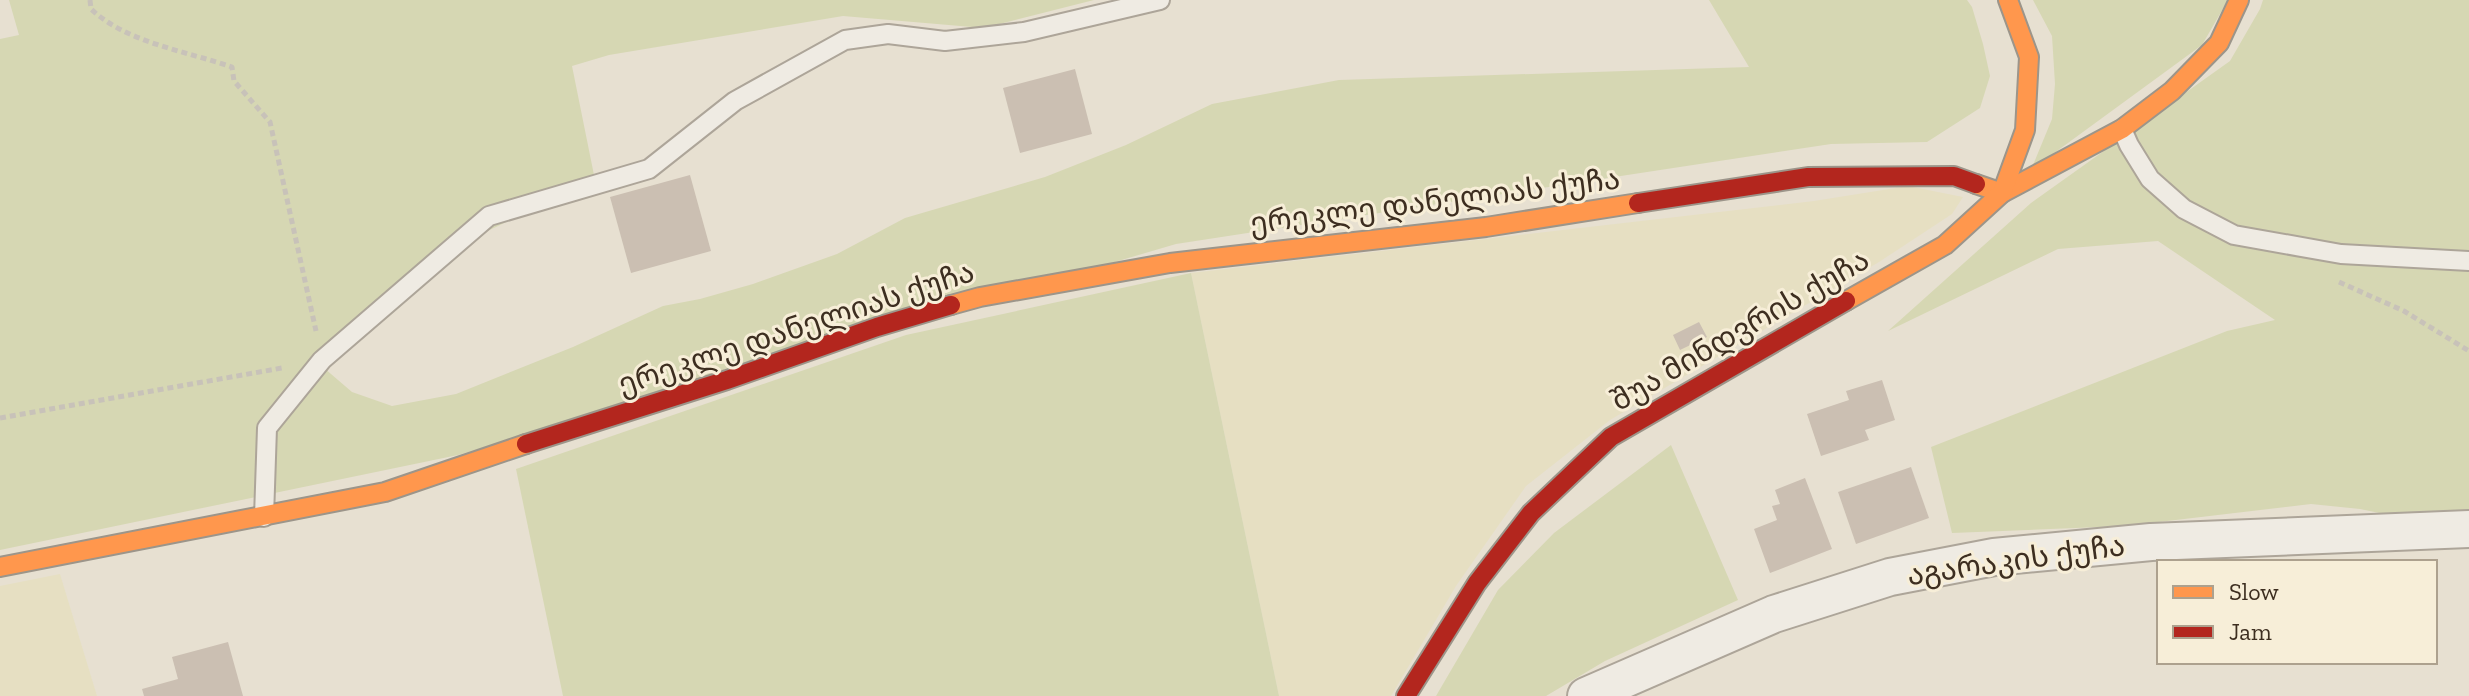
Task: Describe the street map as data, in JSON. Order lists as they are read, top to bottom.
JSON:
{
  "streets": {
    "street": ["ერეკლე დანელიას ქუჩა", "შუა მინდვრის ქუჩა", "აგარაკის ქუჩა"]
  },
  "crossings": [
    ["ერეკლე დანელიას ქუჩა", "შუა მინდვრის ქუჩა"]
  ],
  "legend": ["Slow", "Jam"]
}
